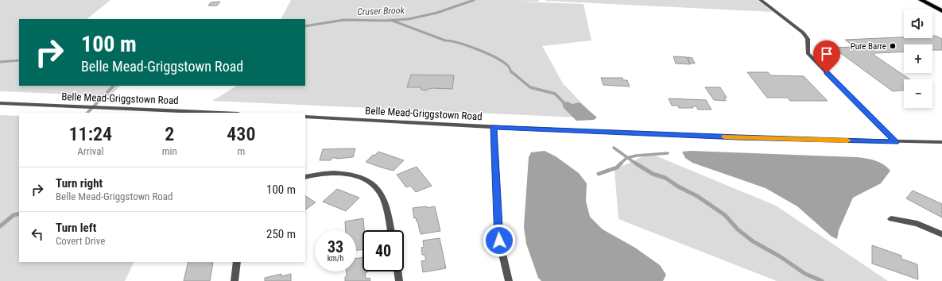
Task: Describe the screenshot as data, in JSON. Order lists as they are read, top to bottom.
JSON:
{
  "streets": {
    "street": ["Belle Mead-Griggstown Road"]
  },
  "water": ["Cruser Brook"],
  "places": ["Pure Barre"],
  "page": {
    "map_buttons": ["+", "−"],
    "turn": ["100 m", "Belle Mead-Griggstown Road"],
    "eta": [
      "11:24",
      "Arrival",
      "2",
      "min",
      "430",
      "m"
    ],
    "list": [
      {
        "name": "Turn right",
        "note": "Belle Mead-Griggstown Road",
        "value": "100 m"
      },
      {
        "name": "Turn left",
        "note": "Covert Drive",
        "value": "250 m"
      }
    ],
    "speed": "33 km/h",
    "limit": "40"
  }
}
